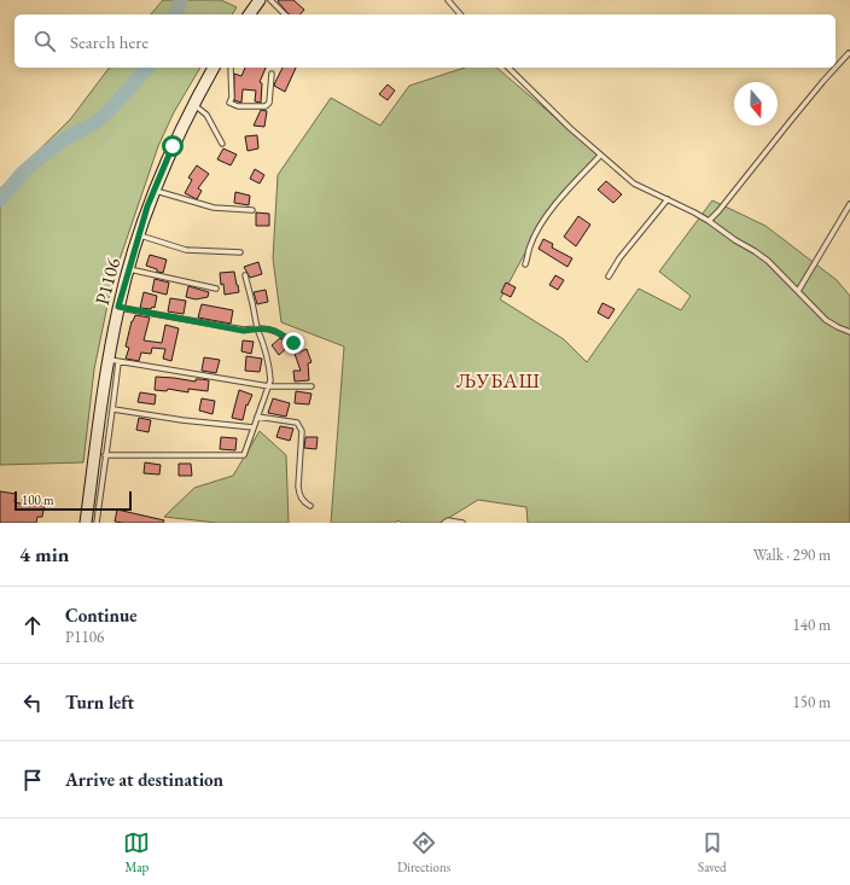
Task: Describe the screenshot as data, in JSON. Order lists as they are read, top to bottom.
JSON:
{
  "streets": {
    "main road": ["P1106"]
  },
  "districts": ["ЉУБАШ"],
  "scale_bar": "100 m",
  "north": "bottom",
  "page": {
    "search": "Search here",
    "scale": "100 m",
    "heading": ["4 min", "Walk · 290 m"],
    "list": [
      ["Continue", "P1106", "140 m"],
      ["Turn left", "150 m"],
      "Arrive at destination"
    ],
    "nav": ["Map", "Directions", "Saved"]
  }
}
